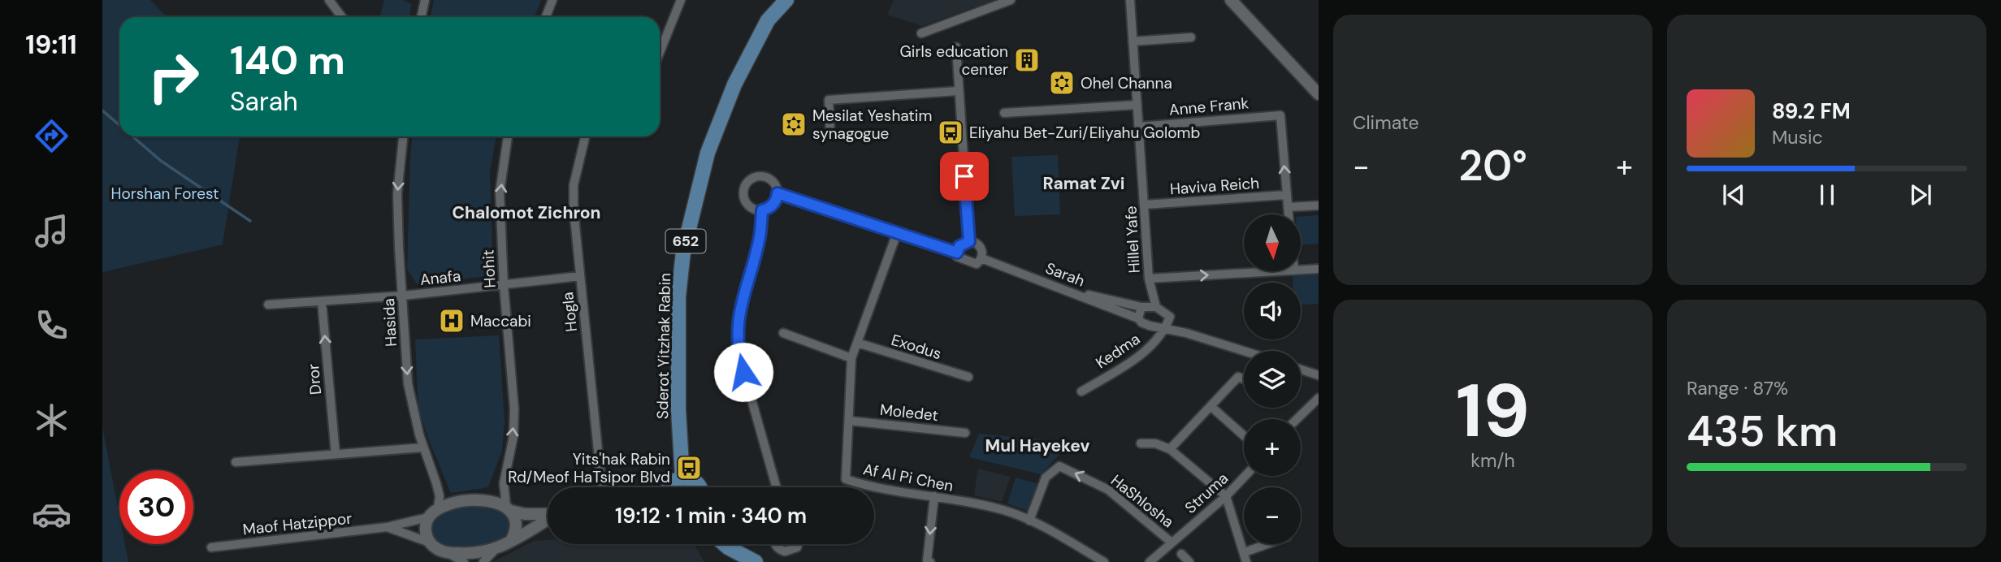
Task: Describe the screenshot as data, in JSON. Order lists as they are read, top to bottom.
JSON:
{
  "streets": {
    "main road": ["652", "Sderot Yitzhak Rabin"],
    "street": [
      "Anne Frank",
      "Haviva Reich",
      "Hillel Yafe",
      "Hohit",
      "Sarah",
      "Anafa",
      "Hogla",
      "Hasida",
      "Exodus",
      "Kedma",
      "Dror",
      "Moledet",
      "Af Al Pi Chen",
      "Struma",
      "HaShlosha",
      "Maof Hatzippor"
    ]
  },
  "crossings": [
    ["Anne Frank", "Haviva Reich"],
    ["Anne Frank", "Hillel Yafe"],
    ["Haviva Reich", "Hillel Yafe"],
    ["Hillel Yafe", "Kedma"],
    ["Hohit", "Anafa"],
    ["Hohit", "Hasida"],
    ["Hohit", "Maof Hatzippor"],
    ["Anafa", "Hogla"],
    ["Anafa", "Hasida"],
    ["Anafa", "Dror"],
    ["Hasida", "Maof Hatzippor"],
    ["Exodus", "Af Al Pi Chen"],
    ["Moledet", "Af Al Pi Chen"],
    ["Af Al Pi Chen", "HaShlosha"],
    ["Struma", "HaShlosha"]
  ],
  "one_way": ["Hohit", "Hasida", "Dror"],
  "districts": ["Ramat Zvi", "Chalomot Zichron", "Mul Hayekev"],
  "parks": ["Horshan Forest"],
  "places": {
    "building": ["Girls education center"],
    "synagogue": ["Ohel Channa", "Mesilat Yeshatim synagogue"],
    "bus stop": ["Eliyahu Bet-Zuri/Eliyahu Golomb", "Yits'hak Rabin Rd/Meof HaTsipor Blvd"],
    "hospital": ["Maccabi"]
  },
  "north": "bottom",
  "page": {
    "tabs": "19:11",
    "tile": [
      "Climate",
      ["19", "km/h"],
      ["Range · 87%", "435 km"]
    ],
    "turn": ["140 m", "Sarah"],
    "song": ["89.2 FM", "Music"],
    "heat": ["−", "20°", "+"],
    "map_buttons": ["+", "−"],
    "limit": "30",
    "trip": "19:12 · 1 min · 340 m"
  }
}
